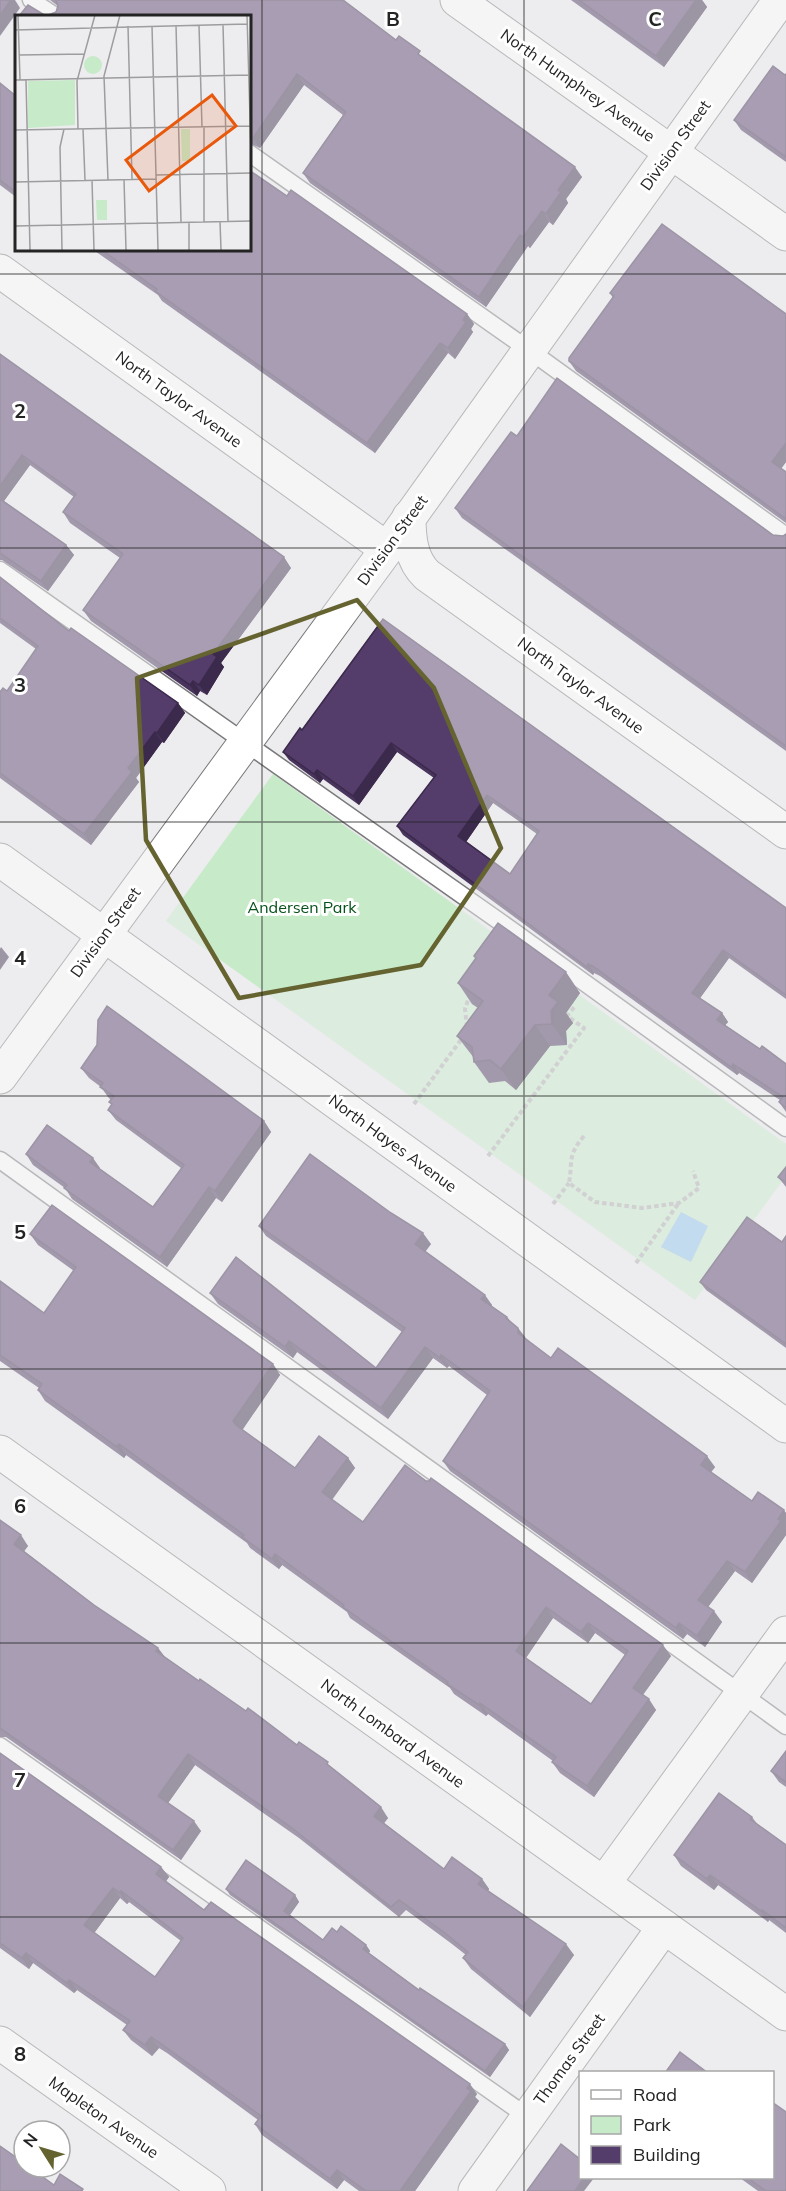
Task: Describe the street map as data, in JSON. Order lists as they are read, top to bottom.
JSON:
{
  "streets": {
    "street": [
      "North Humphrey Avenue",
      "Division Street",
      "North Taylor Avenue",
      "North Hayes Avenue",
      "North Lombard Avenue",
      "Thomas Street",
      "Mapleton Avenue"
    ]
  },
  "crossings": [
    ["North Humphrey Avenue", "Division Street"],
    ["Division Street", "North Taylor Avenue"],
    ["Division Street", "North Hayes Avenue"],
    ["North Lombard Avenue", "Thomas Street"]
  ],
  "parks": ["Andersen Park"],
  "legend": ["Road", "Park", "Building"],
  "north": "top left",
  "grid": {
    "columns": ["B", "C"],
    "rows": [
      "2",
      "3",
      "4",
      "5",
      "6",
      "7",
      "8"
    ]
  }
}
